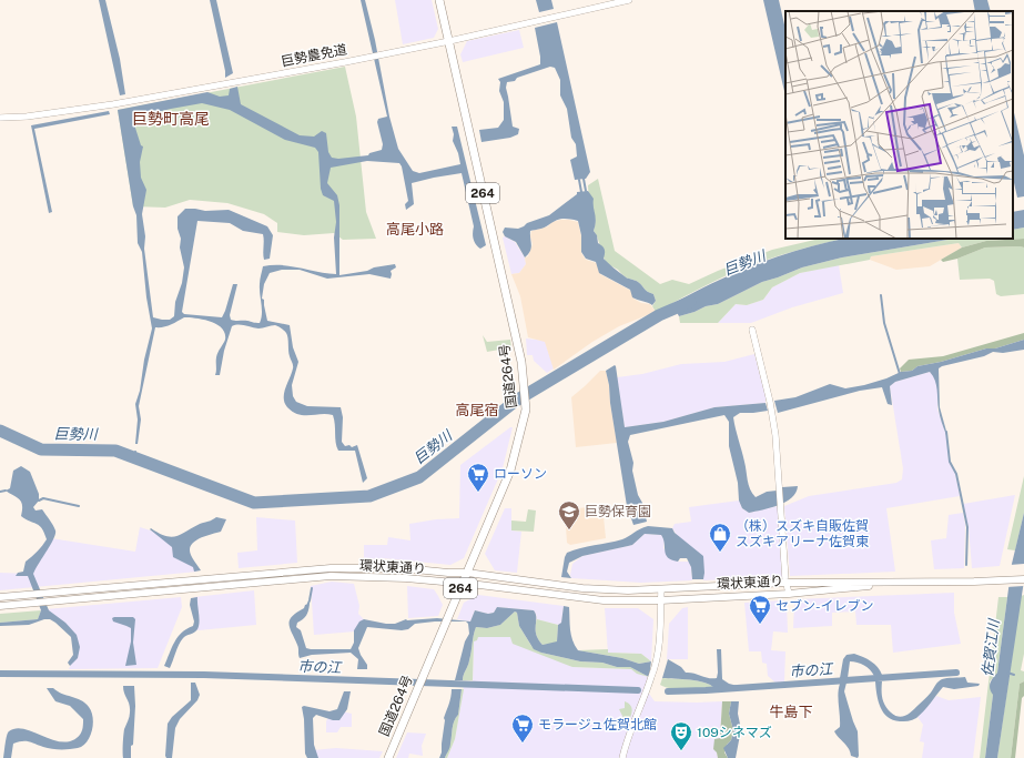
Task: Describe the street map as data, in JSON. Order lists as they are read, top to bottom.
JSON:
{
  "streets": {
    "highway": ["264", "国道264号"],
    "main road": ["環状東通り"],
    "street": ["巨勢農免道"]
  },
  "crossings": [
    ["巨勢農免道", "国道264号"],
    ["国道264号", "環状東通り"]
  ],
  "districts": [
    "巨勢町高尾",
    "高尾小路",
    "高尾宿",
    "牛島下"
  ],
  "water": ["巨勢川", "佐賀江川", "市の江"],
  "places": {
    "supermarket": ["ローソン", "セブン-イレブン", "モラージュ佐賀北館"],
    "school or university": ["巨勢保育園"],
    "shop": ["（株）スズキ自販佐賀 スズキアリーナ佐賀東"],
    "theatre": ["109シネマズ"]
  }
}
